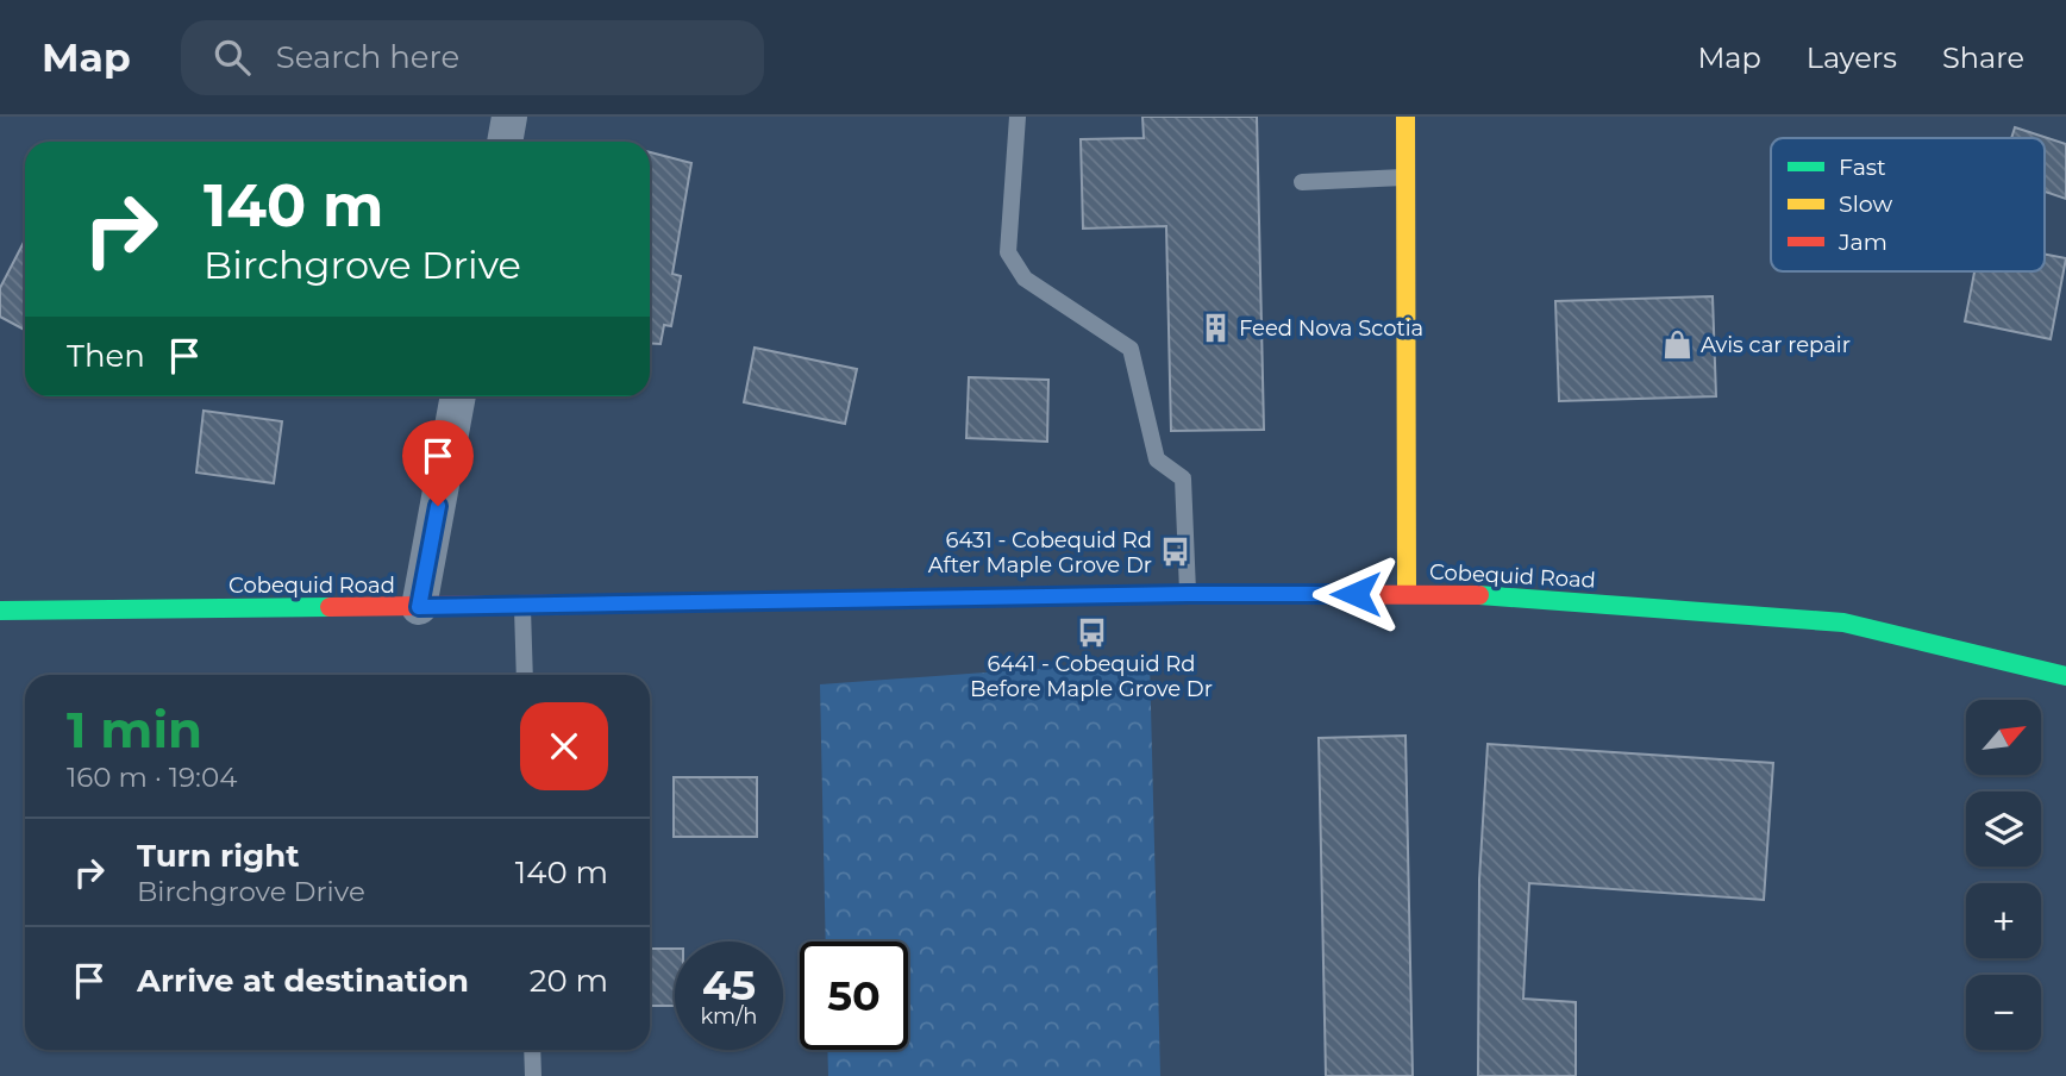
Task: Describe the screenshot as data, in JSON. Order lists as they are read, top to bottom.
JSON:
{
  "streets": {
    "main road": ["Cobequid Road"]
  },
  "places": {
    "building": ["Feed Nova Scotia"],
    "shop": ["Avis car repair"],
    "bus stop": ["6431 - Cobequid Rd After Maple Grove Dr", "6441 - Cobequid Rd Before Maple Grove Dr"]
  },
  "legend": ["Fast", "Slow", "Jam"],
  "north": "top right",
  "page": {
    "header": "Map",
    "search": "Search here",
    "nav": ["Map", "Layers", "Share"],
    "turn": ["140 m", "Birchgrove Drive"],
    "then": "Then",
    "heading": ["1 min", "160 m · 19:04"],
    "map_buttons": ["+", "−"],
    "list": [
      {
        "name": "Turn right",
        "note": "Birchgrove Drive",
        "value": "140 m"
      },
      {
        "name": "Arrive at destination",
        "value": "20 m"
      }
    ],
    "speed": "45 km/h",
    "limit": "50"
  }
}
